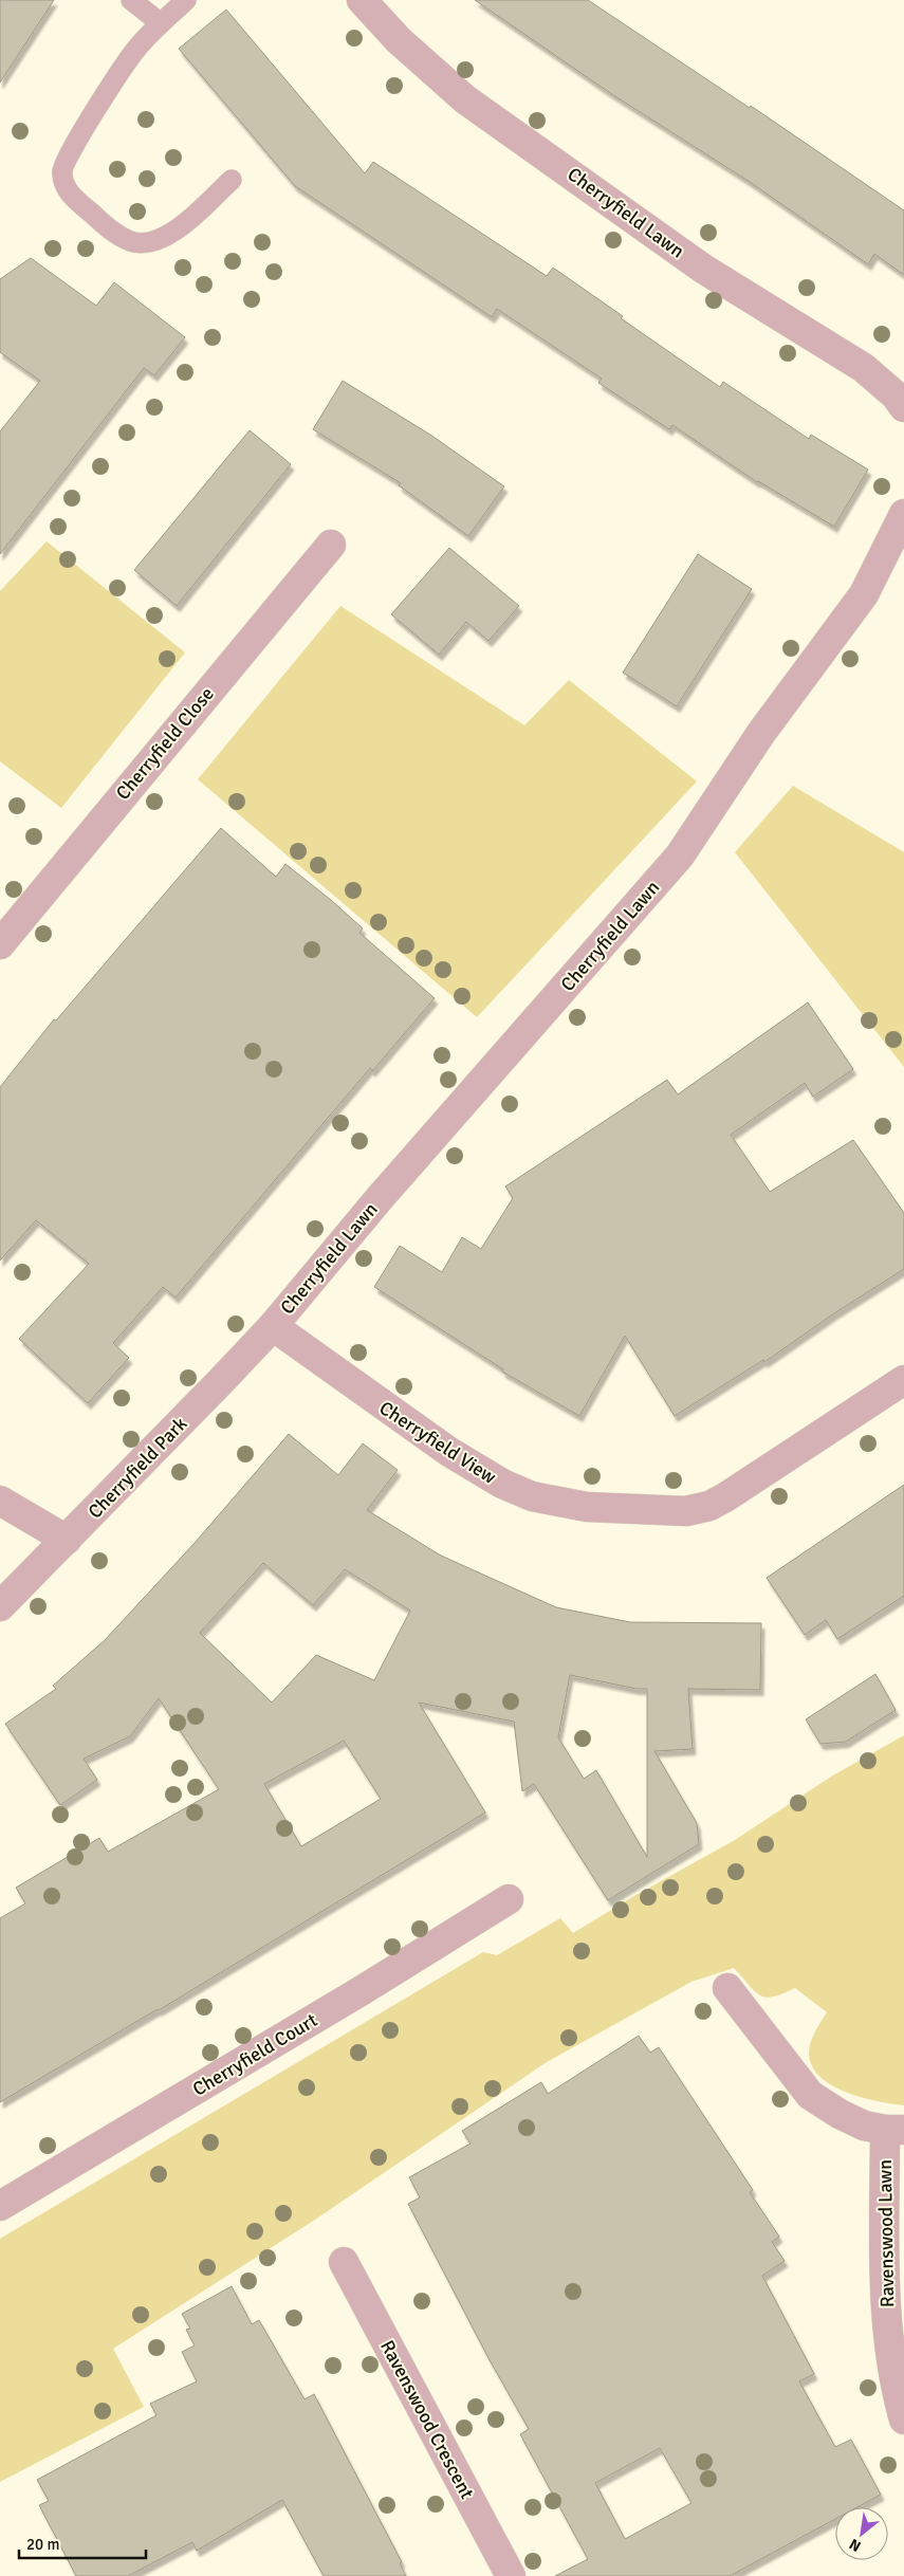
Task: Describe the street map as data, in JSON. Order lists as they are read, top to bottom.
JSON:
{
  "streets": {
    "street": [
      "Cherryfield Lawn",
      "Cherryfield Close",
      "Cherryfield View",
      "Cherryfield Park",
      "Cherryfield Court",
      "Ravenswood Lawn",
      "Ravenswood Crescent"
    ]
  },
  "crossings": [
    ["Cherryfield Lawn", "Cherryfield View"],
    ["Cherryfield Lawn", "Cherryfield Park"],
    ["Cherryfield View", "Cherryfield Park"]
  ],
  "scale_bar": "20 m",
  "north": "bottom left"
}
